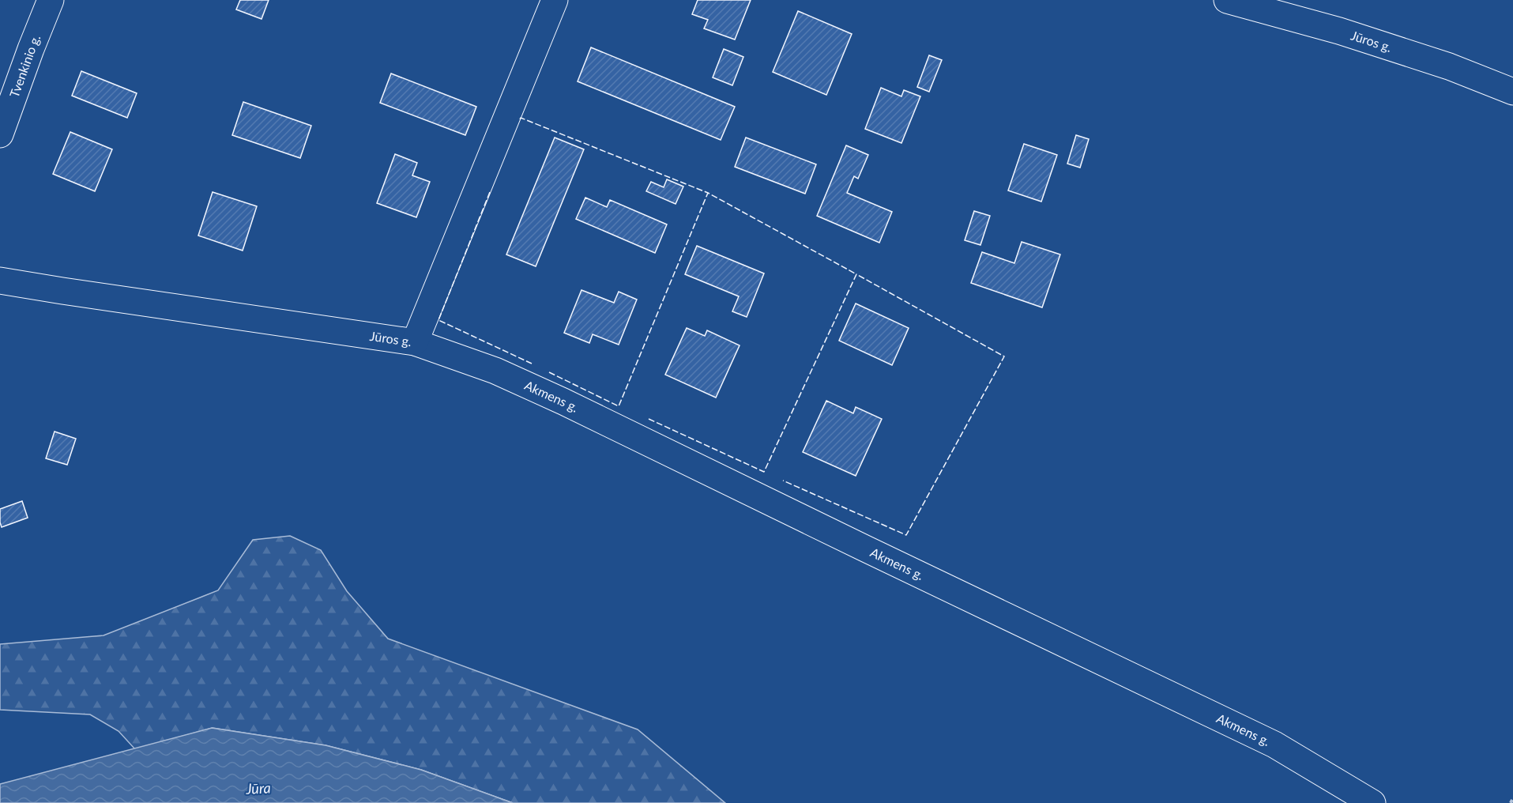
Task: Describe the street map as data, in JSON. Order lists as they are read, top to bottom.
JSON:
{
  "streets": {
    "street": ["Jūros g.", "Tvenkinio g.", "Akmens g."]
  },
  "crossings": [
    ["Jūros g.", "Akmens g."]
  ],
  "water": ["Jūra"]
}
